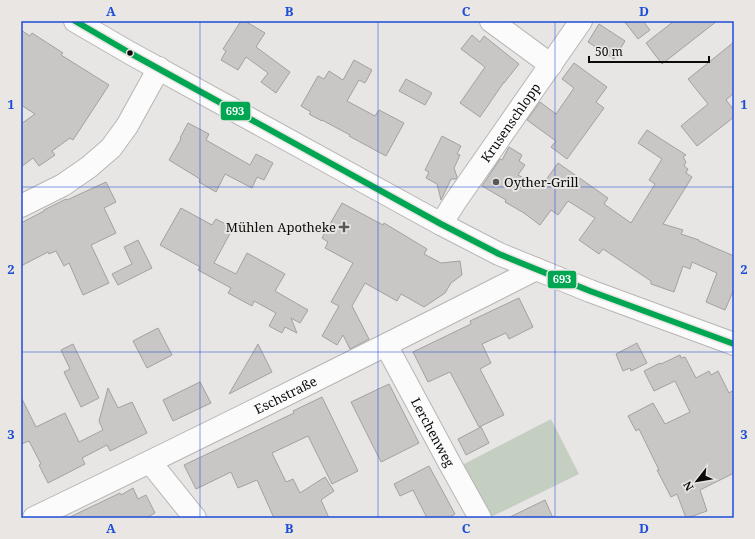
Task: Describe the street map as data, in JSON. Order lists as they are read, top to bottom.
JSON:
{
  "streets": {
    "street": ["Krusenschlopp", "Eschstraße", "Lerchenweg"]
  },
  "crossings": [
    ["Eschstraße", "Lerchenweg"]
  ],
  "places": {
    "other": ["Oyther-Grill"],
    "health": ["Mühlen Apotheke"]
  },
  "lines": ["transit line 693"],
  "scale_bar": "50 m",
  "north": "bottom left",
  "grid": {
    "columns": [
      "A",
      "B",
      "C",
      "D"
    ],
    "rows": ["1", "2", "3"]
  }
}
